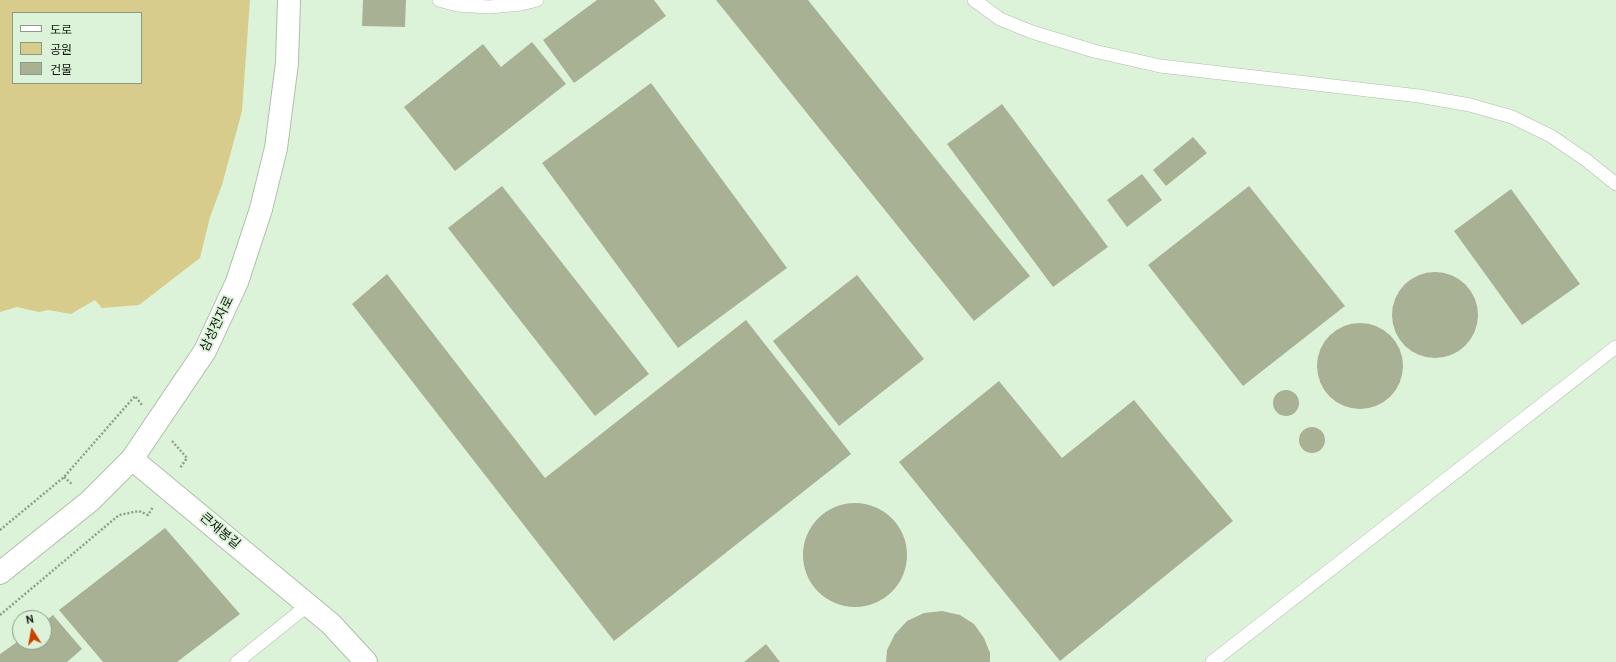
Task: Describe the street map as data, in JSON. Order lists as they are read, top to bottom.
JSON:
{
  "streets": {
    "street": ["삼성전자로", "큰재봉길"]
  },
  "crossings": [
    ["삼성전자로", "큰재봉길"]
  ],
  "legend": ["도로", "공원", "건물"],
  "north": "top"
}
